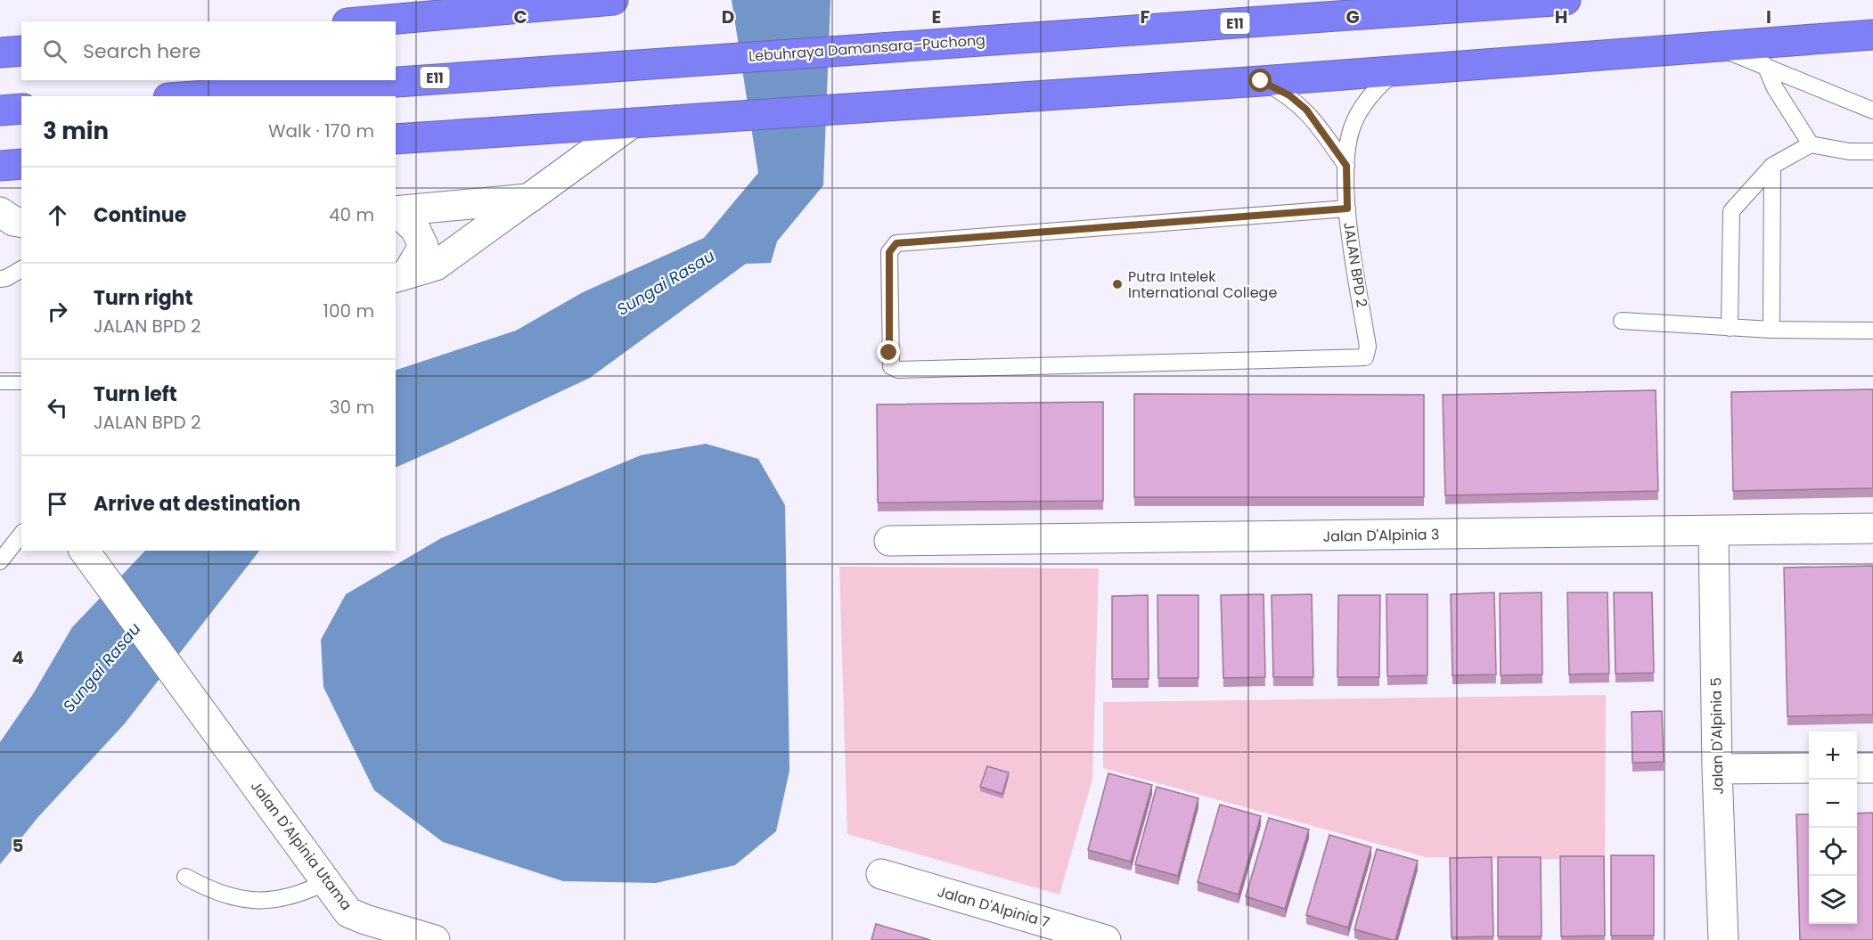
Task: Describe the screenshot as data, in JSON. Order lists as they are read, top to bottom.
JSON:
{
  "streets": {
    "highway": ["E11", "Lebuhraya Damansara–Puchong"],
    "street": [
      "Jalan D'Alpinia 3",
      "Jalan D'Alpinia 5",
      "Jalan D'Alpinia Utama",
      "Jalan D'Alpinia 7"
    ],
    "lane": ["JALAN BPD 2"]
  },
  "crossings": [
    ["Jalan D'Alpinia 3", "Jalan D'Alpinia 5"]
  ],
  "water": ["Sungai Rasau"],
  "places": ["Putra Intelek International College"],
  "page": {
    "search": "Search here",
    "heading": ["3 min", "Walk · 170 m"],
    "list": [
      ["Continue", "40 m"],
      ["Turn right", "JALAN BPD 2", "100 m"],
      ["Turn left", "JALAN BPD 2", "30 m"],
      "Arrive at destination"
    ],
    "map_buttons": ["+", "−"]
  },
  "grid": {
    "columns": [
      "C",
      "D",
      "E",
      "F",
      "G",
      "H",
      "I"
    ],
    "rows": ["4", "5"]
  }
}
